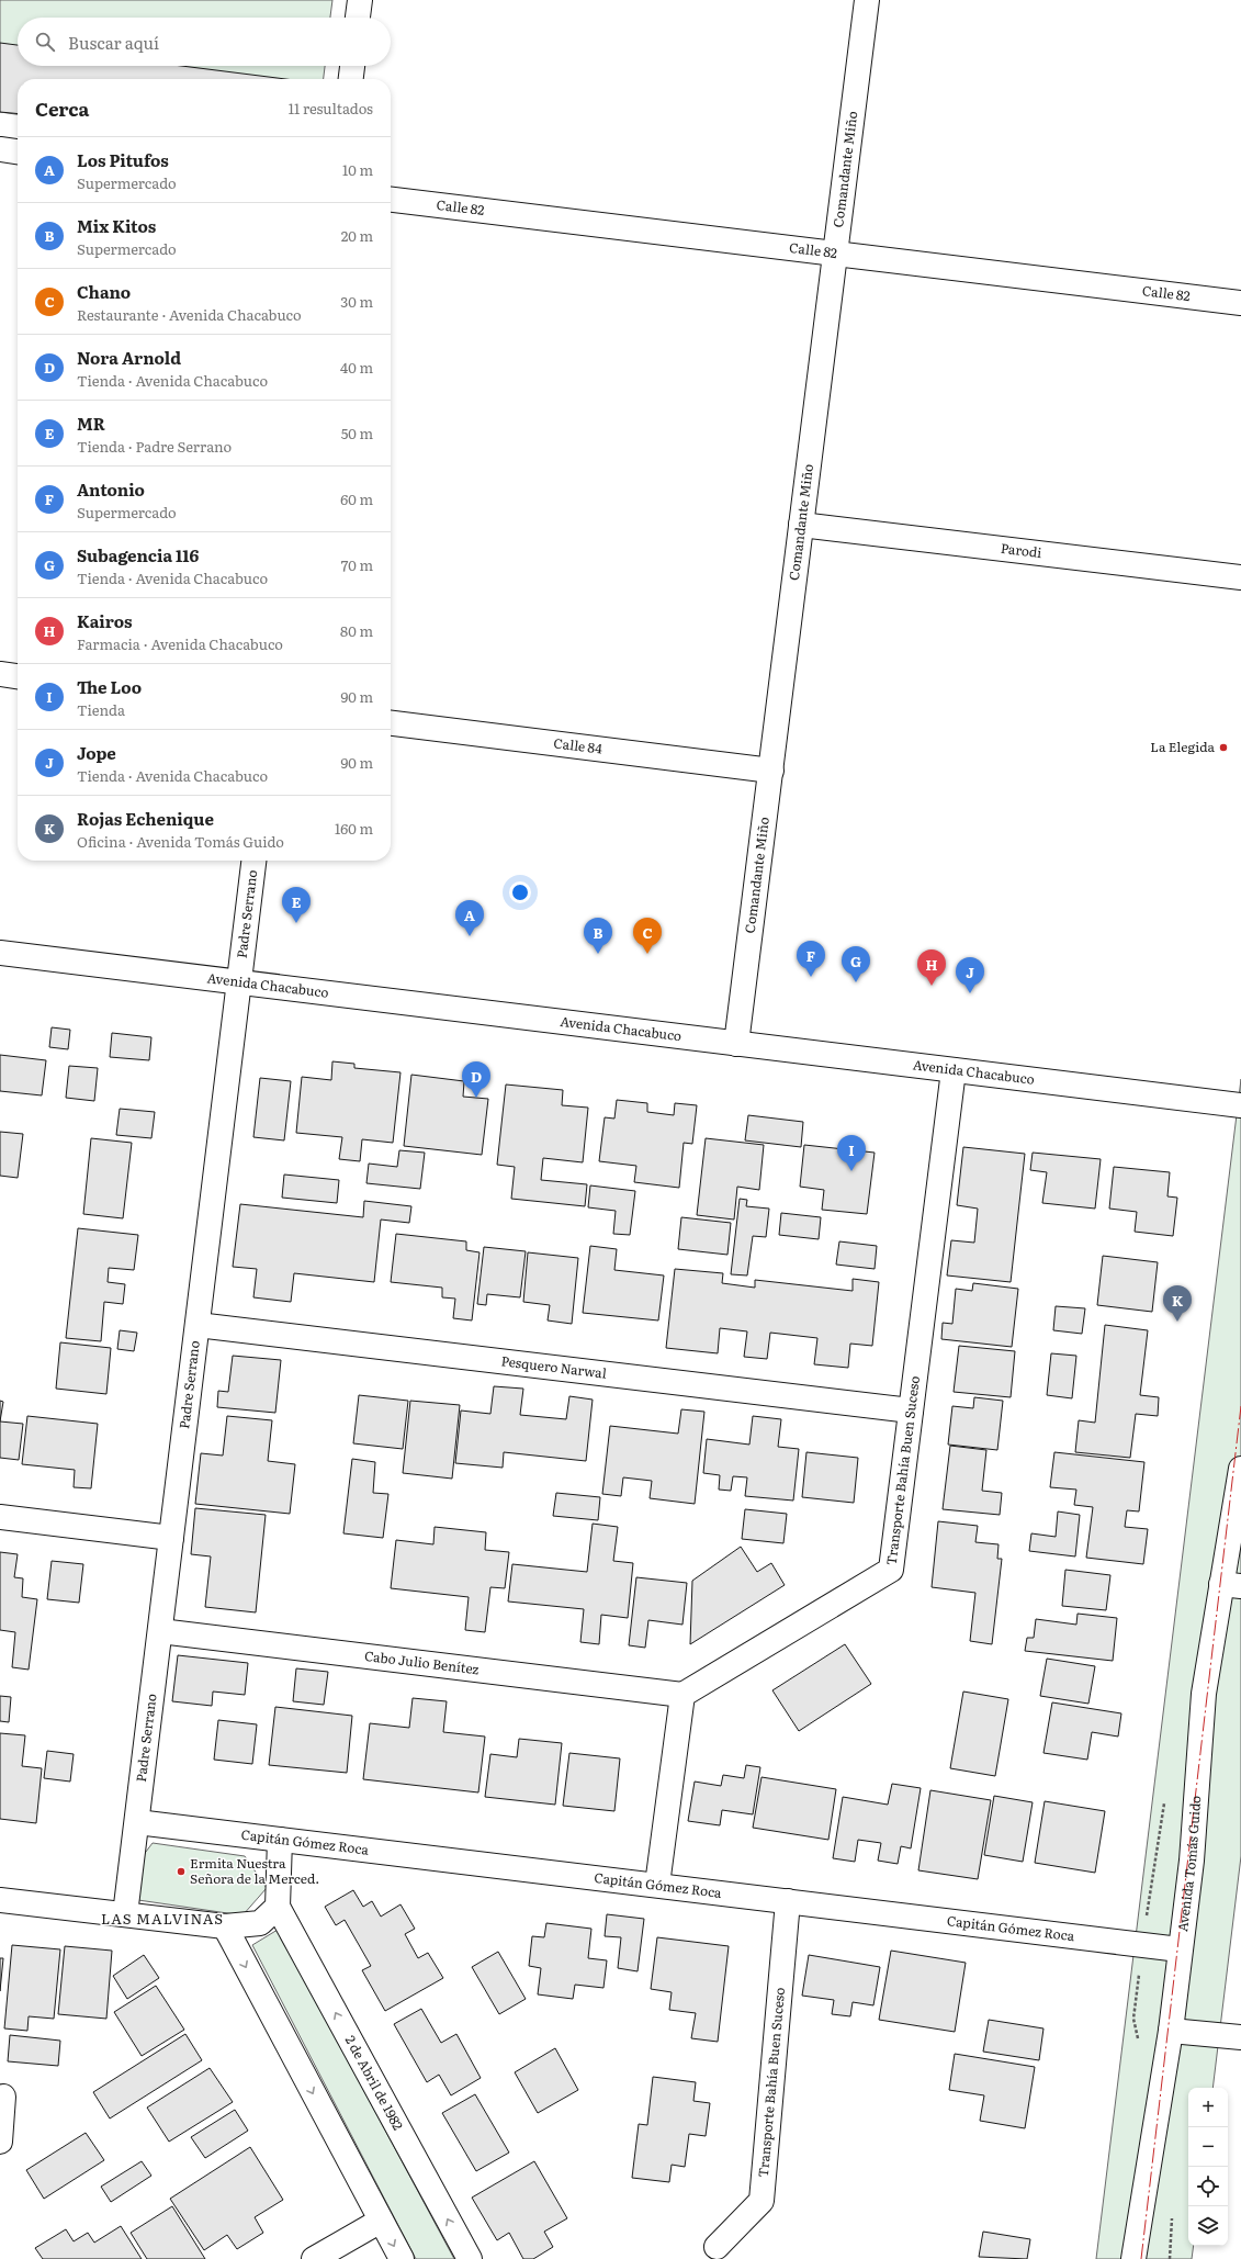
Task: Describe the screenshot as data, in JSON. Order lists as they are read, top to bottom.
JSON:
{
  "streets": {
    "street": [
      "Comandante Miño",
      "Calle 82",
      "Parodi",
      "Calle 84",
      "Padre Serrano",
      "Avenida Chacabuco",
      "Pesquero Narwal",
      "Transporte Bahía Buen Suceso",
      "Cabo Julio Benítez",
      "Capitán Gómez Roca",
      "Avenida Tomás Guido",
      "2 de Abril de 1982"
    ]
  },
  "crossings": [
    ["Comandante Miño", "Calle 82"],
    ["Comandante Miño", "Parodi"],
    ["Comandante Miño", "Calle 84"],
    ["Comandante Miño", "Avenida Chacabuco"],
    ["Padre Serrano", "Avenida Chacabuco"],
    ["Padre Serrano", "Pesquero Narwal"],
    ["Padre Serrano", "Cabo Julio Benítez"],
    ["Padre Serrano", "Capitán Gómez Roca"],
    ["Avenida Chacabuco", "Transporte Bahía Buen Suceso"],
    ["Pesquero Narwal", "Transporte Bahía Buen Suceso"],
    ["Transporte Bahía Buen Suceso", "Cabo Julio Benítez"],
    ["Transporte Bahía Buen Suceso", "Capitán Gómez Roca"],
    ["Capitán Gómez Roca", "Avenida Tomás Guido"]
  ],
  "districts": ["LAS MALVINAS"],
  "places": ["La Elegida", "Ermita Nuestra Señora de la Merced."],
  "page": {
    "search": "Buscar aquí",
    "heading": ["Cerca", "11 resultados"],
    "list": [
      {
        "mark": "A",
        "name": "Los Pitufos",
        "note": "Supermercado",
        "value": "10 m"
      },
      {
        "mark": "B",
        "name": "Mix Kitos",
        "note": "Supermercado",
        "value": "20 m"
      },
      {
        "mark": "C",
        "name": "Chano",
        "note": "Restaurante · Avenida Chacabuco",
        "value": "30 m"
      },
      {
        "mark": "D",
        "name": "Nora Arnold",
        "note": "Tienda · Avenida Chacabuco",
        "value": "40 m"
      },
      {
        "mark": "E",
        "name": "MR",
        "note": "Tienda · Padre Serrano",
        "value": "50 m"
      },
      {
        "mark": "F",
        "name": "Antonio",
        "note": "Supermercado",
        "value": "60 m"
      },
      {
        "mark": "G",
        "name": "Subagencia 116",
        "note": "Tienda · Avenida Chacabuco",
        "value": "70 m"
      },
      {
        "mark": "H",
        "name": "Kairos",
        "note": "Farmacia · Avenida Chacabuco",
        "value": "80 m"
      },
      {
        "mark": "I",
        "name": "The Loo",
        "note": "Tienda",
        "value": "90 m"
      },
      {
        "mark": "J",
        "name": "Jope",
        "note": "Tienda · Avenida Chacabuco",
        "value": "90 m"
      },
      {
        "mark": "K",
        "name": "Rojas Echenique",
        "note": "Oficina · Avenida Tomás Guido",
        "value": "160 m"
      }
    ],
    "pins": [
      "E",
      "A",
      "B",
      "C",
      "F",
      "G",
      "H",
      "J",
      "D",
      "I",
      "K"
    ],
    "map_buttons": ["+", "−"]
  }
}
